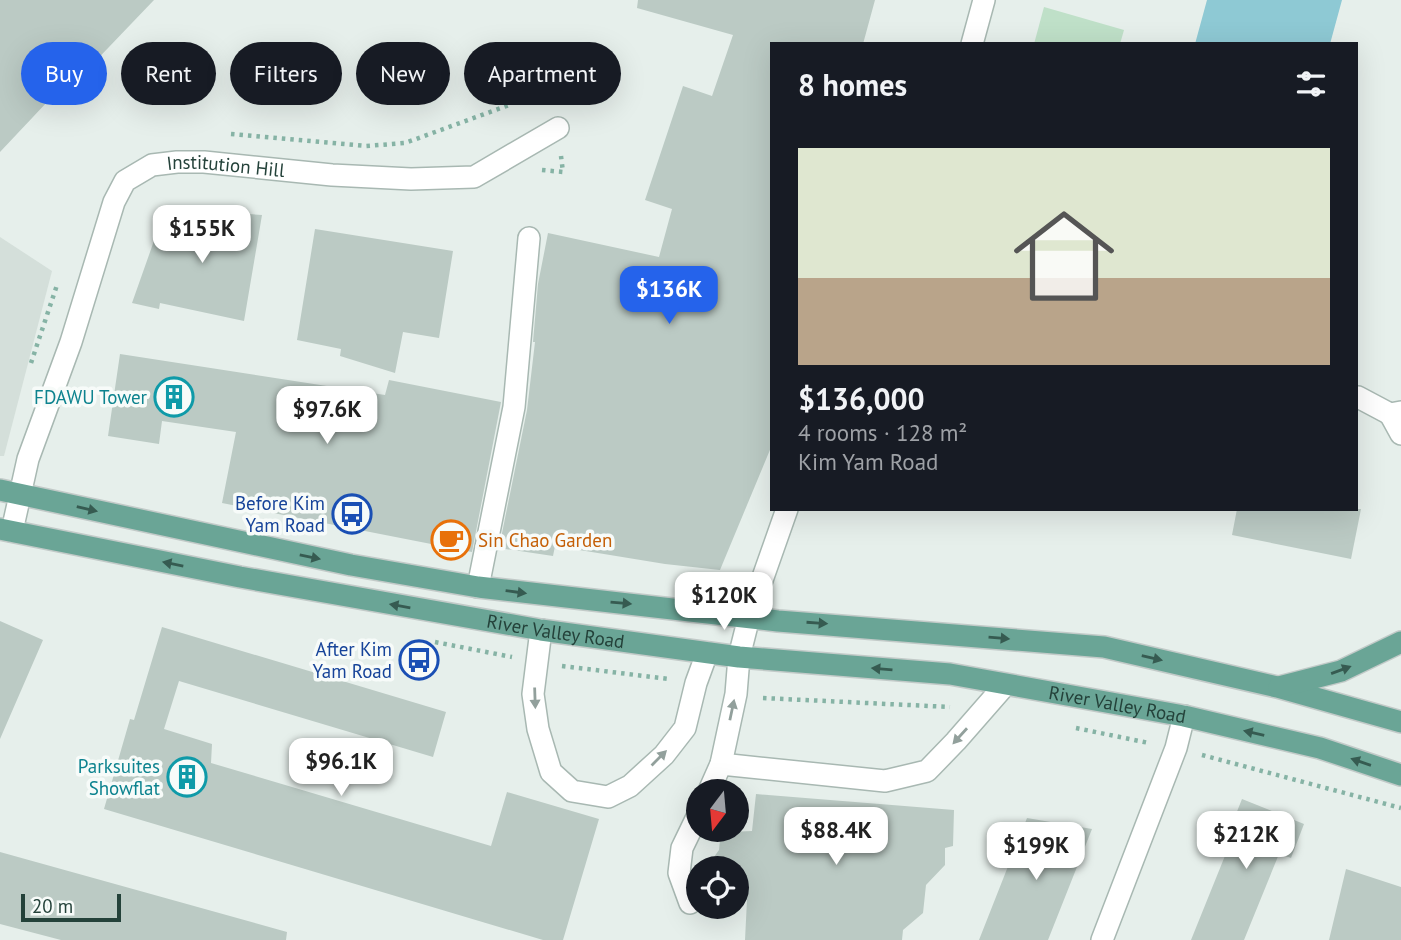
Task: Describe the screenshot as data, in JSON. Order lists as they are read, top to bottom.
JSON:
{
  "streets": {
    "main road": ["River Valley Road"],
    "street": ["Institution Hill"]
  },
  "crossings": [
    ["Institution Hill", "River Valley Road"]
  ],
  "places": {
    "building": ["FDAWU Tower", "Parksuites Showflat"],
    "bus stop": ["Before Kim Yam Road", "After Kim Yam Road"],
    "cafe": ["Sin Chao Garden"]
  },
  "scale_bar": "20 m",
  "north": "bottom",
  "page": {
    "chip": [
      "Buy",
      "Rent",
      "Filters",
      "New",
      "Apartment"
    ],
    "heading": "8 homes",
    "list": [
      {
        "name": "$136,000",
        "note": "4 rooms · 128 m² · Kim Yam Road"
      }
    ],
    "price": [
      "$155K",
      "$136K",
      "$97.6K",
      "$120K",
      "$96.1K",
      "$88.4K",
      "$212K",
      "$199K"
    ],
    "scale": "20 m"
  }
}
